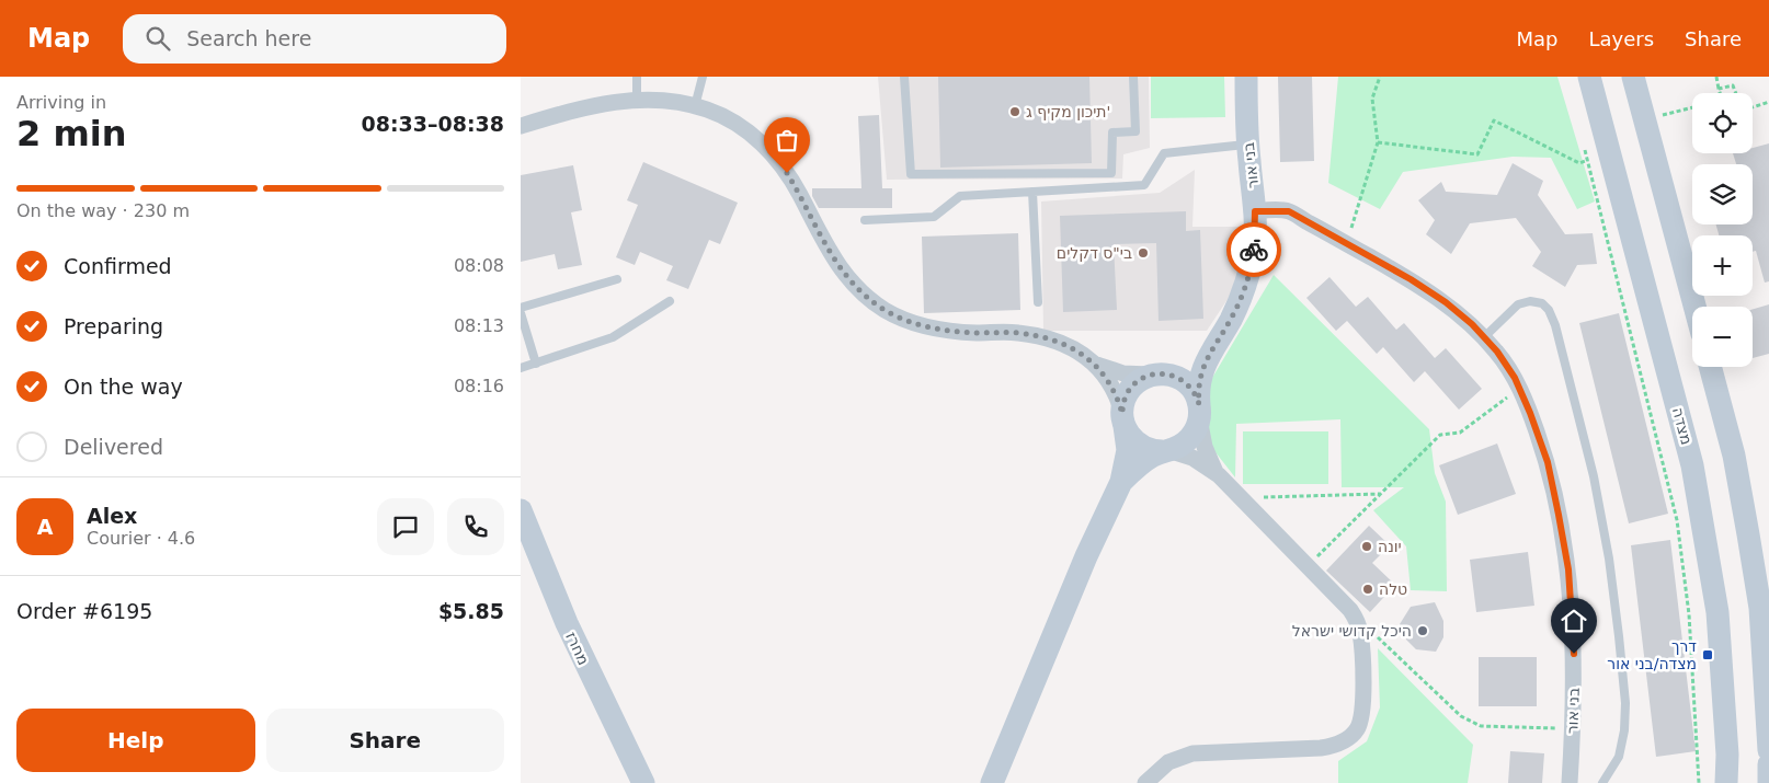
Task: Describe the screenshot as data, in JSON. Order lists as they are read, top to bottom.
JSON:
{
  "streets": {
    "main road": ["בני אור", "מצדה", "מחרז"]
  },
  "places": {
    "other": [
      "תיכון מקיף ג'",
      "בי\"ס דקלים",
      "יונה",
      "טלה",
      "היכל קדושי ישראל"
    ],
    "transit": ["דרך מצדה/בני אור"]
  },
  "page": {
    "header": "Map",
    "search": "Search here",
    "nav": ["Map", "Layers", "Share"],
    "heading": ["2 min", "Arriving in", "08:33–08:38"],
    "panel": [
      "Alex",
      "Courier · 4.6",
      "Order #6195",
      "$5.85"
    ],
    "map_buttons": ["+", "−"],
    "bar": "On the way · 230 m",
    "list": [
      ["Confirmed", "08:08"],
      ["Preparing", "08:13"],
      ["On the way", "08:16"],
      "Delivered"
    ],
    "round": "A",
    "buttons": ["Help", "Share"]
  }
}
